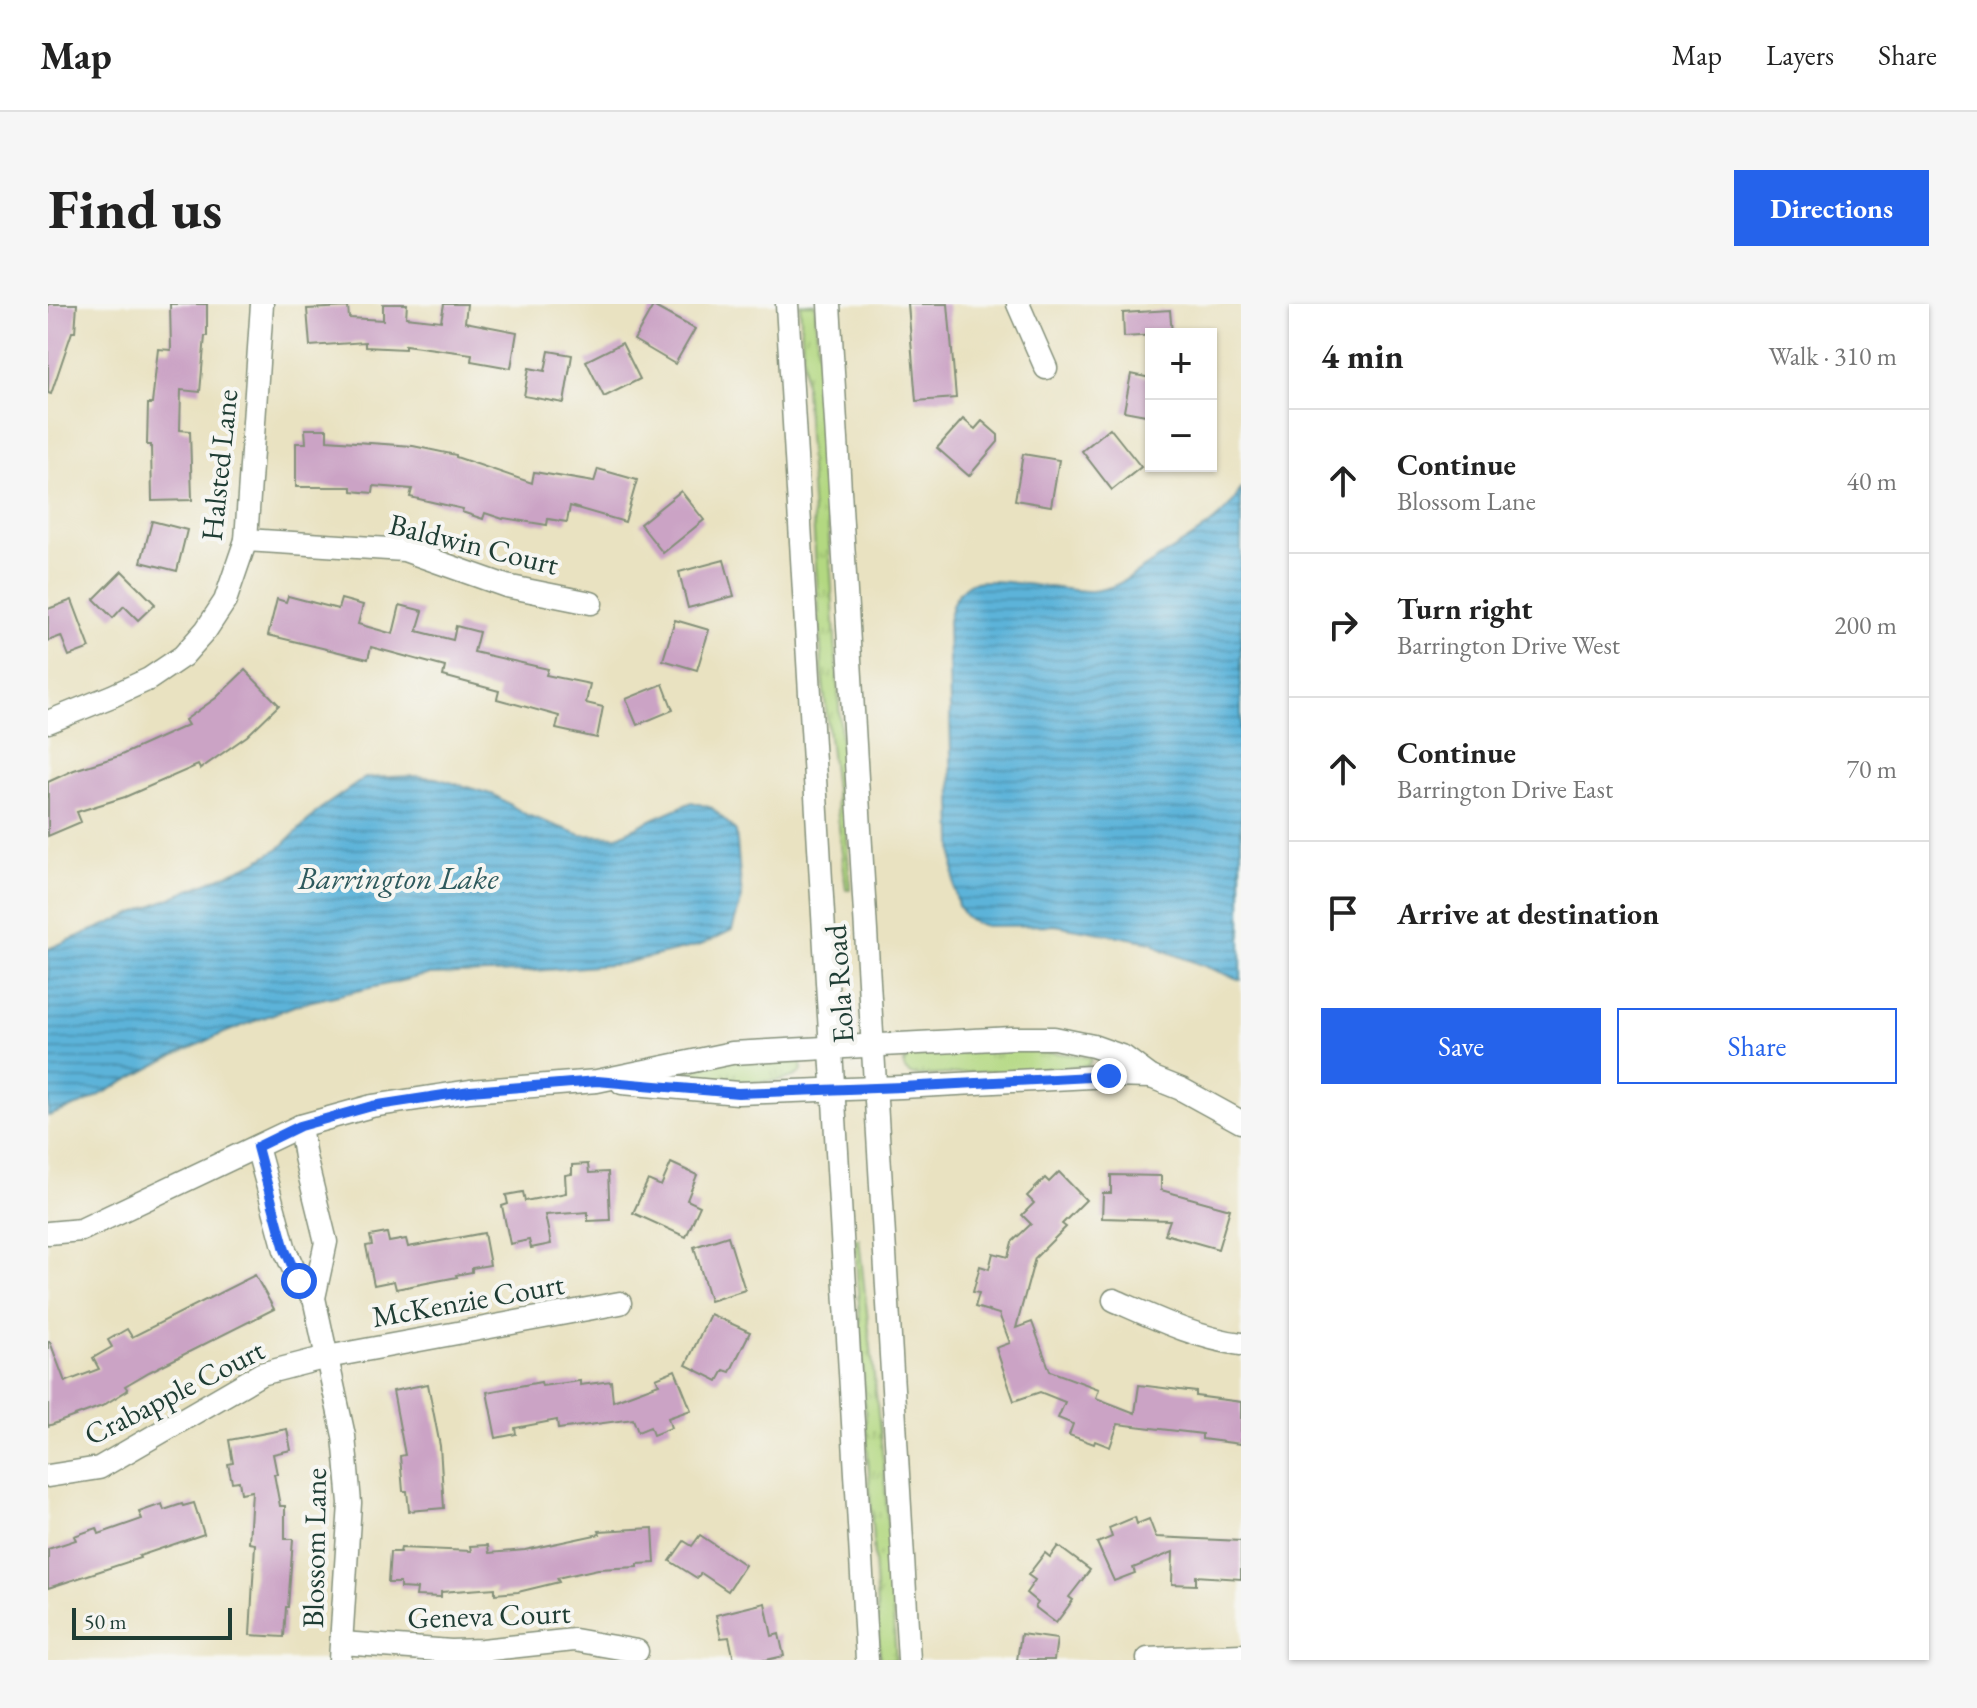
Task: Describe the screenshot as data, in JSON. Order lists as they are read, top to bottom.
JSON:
{
  "streets": {
    "street": [
      "Halsted Lane",
      "Baldwin Court",
      "Eola Road",
      "McKenzie Court",
      "Crabapple Court",
      "Blossom Lane",
      "Geneva Court"
    ]
  },
  "crossings": [
    ["Halsted Lane", "Baldwin Court"],
    ["McKenzie Court", "Crabapple Court"],
    ["McKenzie Court", "Blossom Lane"],
    ["Crabapple Court", "Blossom Lane"],
    ["Blossom Lane", "Geneva Court"]
  ],
  "water": ["Barrington Lake"],
  "scale_bar": "50 m",
  "page": {
    "header": "Map",
    "nav": ["Map", "Layers", "Share"],
    "buttons": [
      "Directions",
      ["Save", "Share"]
    ],
    "title": "Find us",
    "heading": ["4 min", "Walk · 310 m"],
    "map_buttons": ["+", "−"],
    "list": [
      ["Continue", "Blossom Lane", "40 m"],
      ["Turn right", "Barrington Drive West", "200 m"],
      ["Continue", "Barrington Drive East", "70 m"],
      "Arrive at destination"
    ],
    "scale": "50 m"
  }
}
